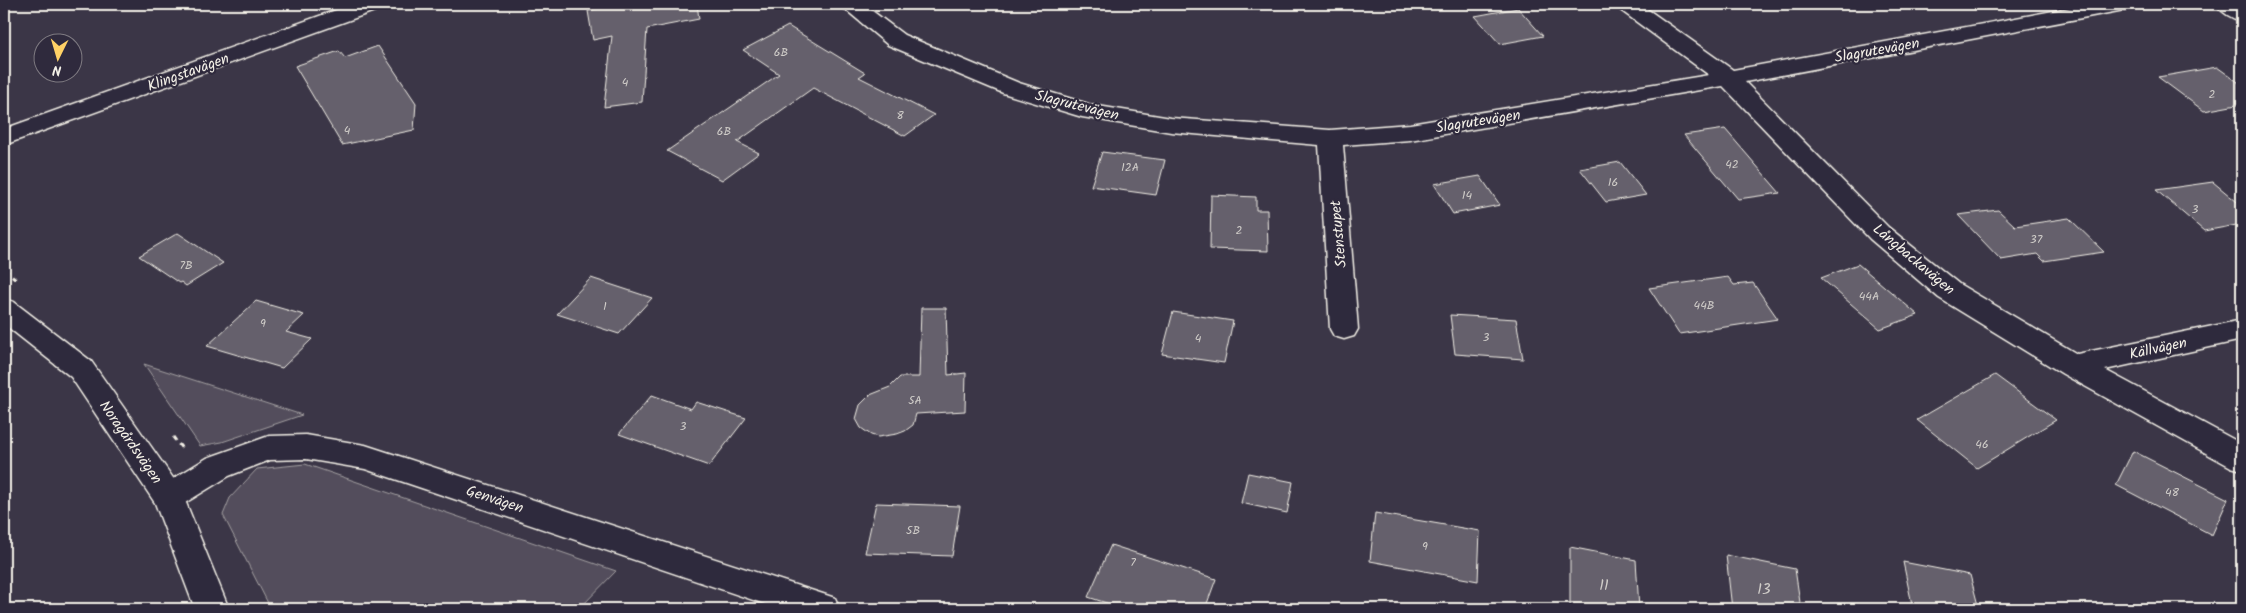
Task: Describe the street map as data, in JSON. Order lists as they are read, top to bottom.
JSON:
{
  "streets": {
    "street": [
      "Slagrutevägen",
      "Klingstavägen",
      "Stenstupet",
      "Långbackavägen",
      "Källvägen",
      "Noragårdsvägen",
      "Genvägen"
    ]
  },
  "crossings": [
    ["Slagrutevägen", "Stenstupet"],
    ["Slagrutevägen", "Långbackavägen"],
    ["Långbackavägen", "Källvägen"],
    ["Noragårdsvägen", "Genvägen"]
  ],
  "house_numbers": [
    "6B",
    "4",
    "2",
    "8",
    "4",
    "6B",
    "42",
    "12A",
    "16",
    "14",
    "3",
    "2",
    "37",
    "7B",
    "44A",
    "44B",
    "1",
    "9",
    "3",
    "4",
    "5A",
    "3",
    "46",
    "48",
    "5B",
    "9",
    "7",
    "11",
    "13"
  ],
  "north": "bottom"
}
